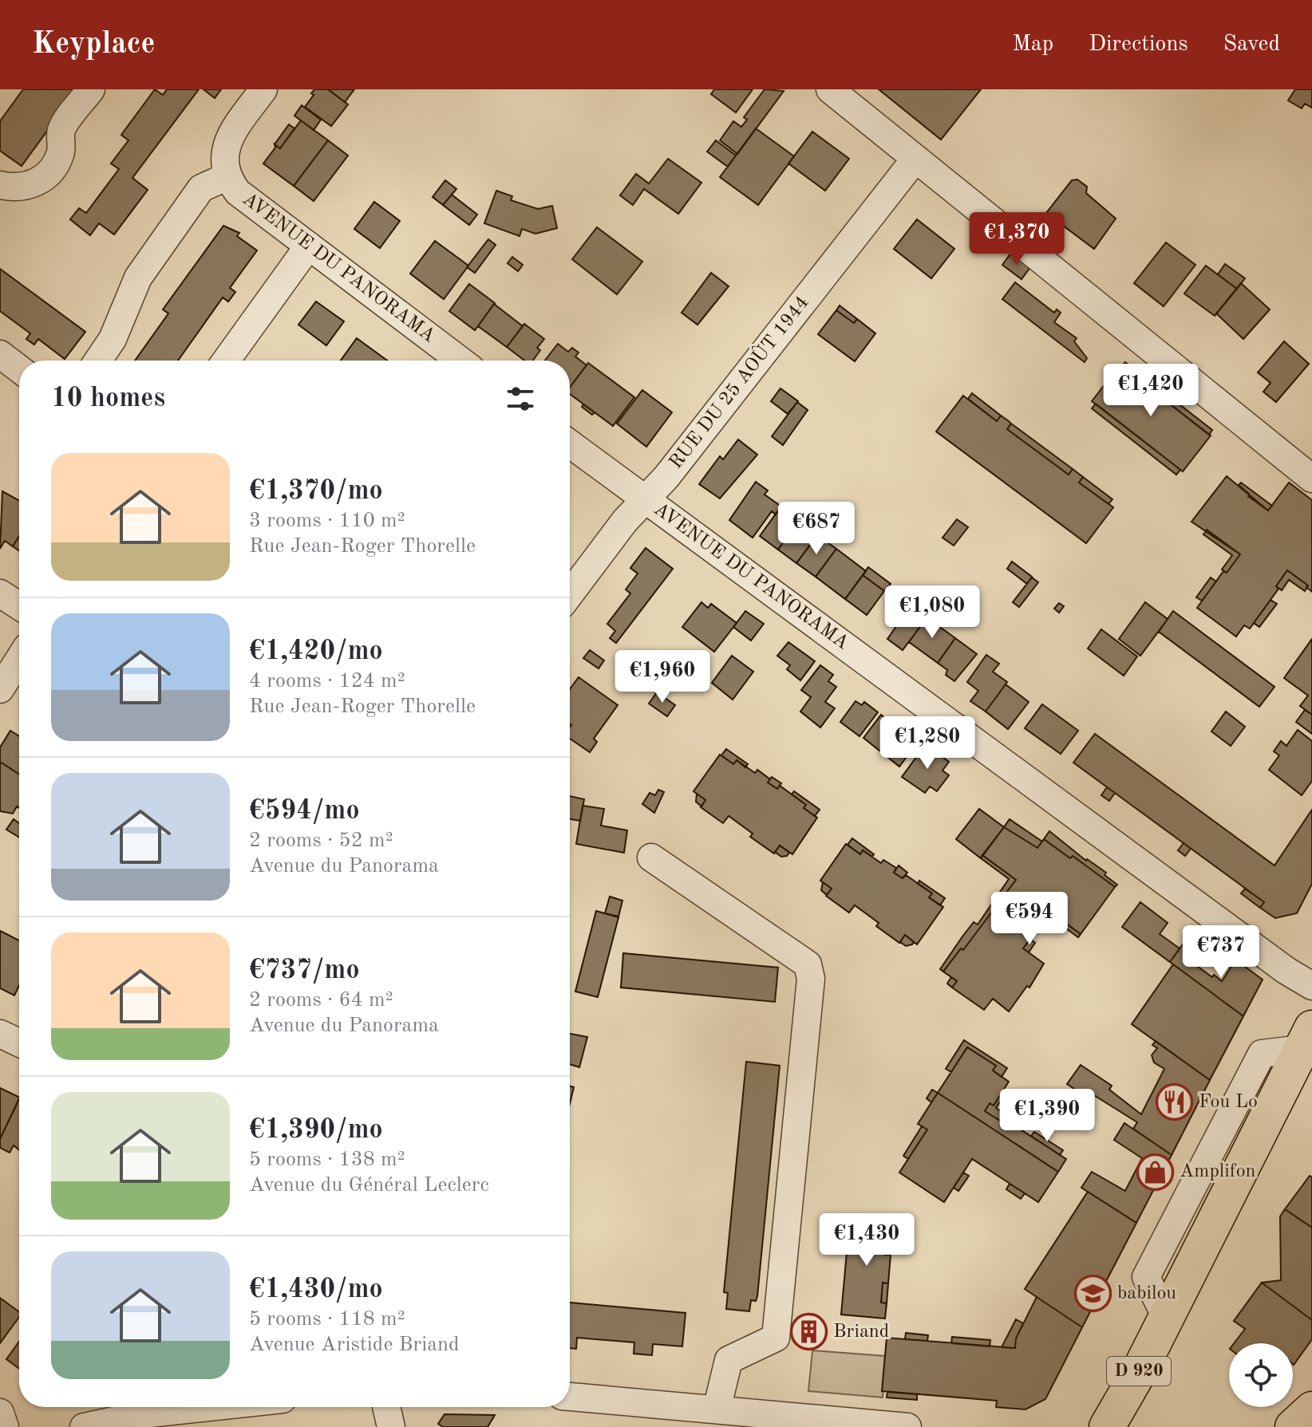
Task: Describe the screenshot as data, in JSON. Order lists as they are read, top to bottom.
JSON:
{
  "streets": {
    "main road": ["D 920"],
    "street": ["AVENUE DU PANORAMA", "RUE DU 25 AOÛT 1944"]
  },
  "crossings": [
    ["AVENUE DU PANORAMA", "RUE DU 25 AOÛT 1944"]
  ],
  "places": {
    "restaurant": ["Fou Lo"],
    "shop": ["Amplifon"],
    "school or university": ["babilou"],
    "building": ["Briand"]
  },
  "page": {
    "header": "Keyplace",
    "nav": ["Map", "Directions", "Saved"],
    "price": [
      "€1,370",
      "€1,420",
      "€687",
      "€1,080",
      "€1,960",
      "€1,280",
      "€594",
      "€737",
      "€1,390",
      "€1,430"
    ],
    "heading": "10 homes",
    "list": [
      {
        "name": "€1,370/mo",
        "note": "3 rooms · 110 m² · Rue Jean-Roger Thorelle"
      },
      {
        "name": "€1,420/mo",
        "note": "4 rooms · 124 m² · Rue Jean-Roger Thorelle"
      },
      {
        "name": "€594/mo",
        "note": "2 rooms · 52 m² · Avenue du Panorama"
      },
      {
        "name": "€737/mo",
        "note": "2 rooms · 64 m² · Avenue du Panorama"
      },
      {
        "name": "€1,390/mo",
        "note": "5 rooms · 138 m² · Avenue du Général Leclerc"
      },
      {
        "name": "€1,430/mo",
        "note": "5 rooms · 118 m² · Avenue Aristide Briand"
      }
    ]
  }
}
